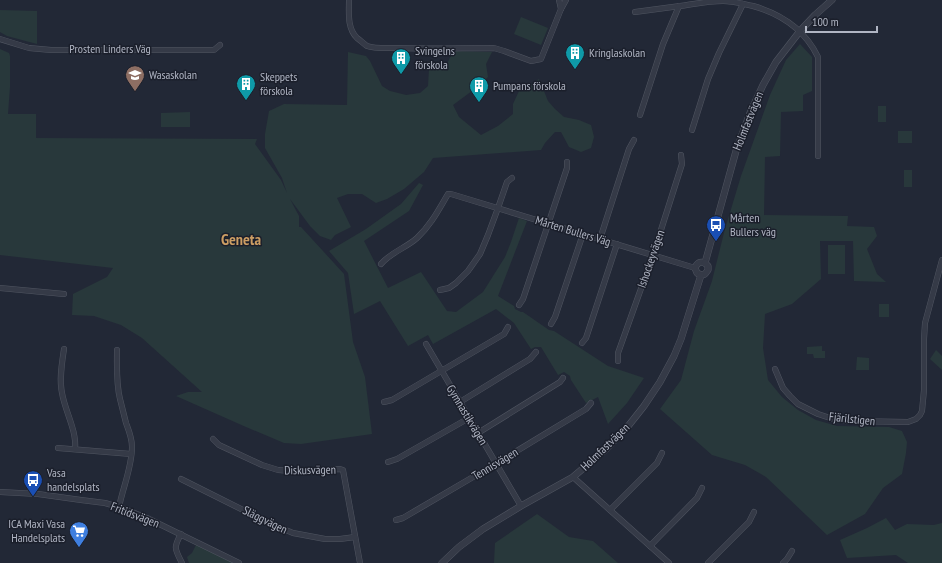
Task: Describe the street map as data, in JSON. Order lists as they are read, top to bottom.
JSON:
{
  "streets": {
    "street": [
      "Prosten Linders Väg",
      "Holmfastvägen",
      "Mårten Bullers Väg",
      "Ishockeyvägen",
      "Gymnastikvägen",
      "Fjärilstigen",
      "Tennisvägen",
      "Diskusvägen",
      "Fritidsvägen",
      "Släggvägen"
    ]
  },
  "crossings": [
    ["Holmfastvägen", "Mårten Bullers Väg"],
    ["Holmfastvägen", "Gymnastikvägen"],
    ["Mårten Bullers Väg", "Ishockeyvägen"],
    ["Gymnastikvägen", "Tennisvägen"],
    ["Diskusvägen", "Släggvägen"]
  ],
  "districts": ["Geneta"],
  "places": {
    "building": [
      "Kringlaskolan",
      "Svingelns förskola",
      "Skeppets förskola",
      "Pumpans förskola"
    ],
    "school or university": ["Wasaskolan"],
    "bus stop": ["Mårten Bullers väg", "Vasa handelsplats"],
    "supermarket": ["ICA Maxi Vasa Handelsplats"]
  },
  "scale_bar": "100 m"
}
